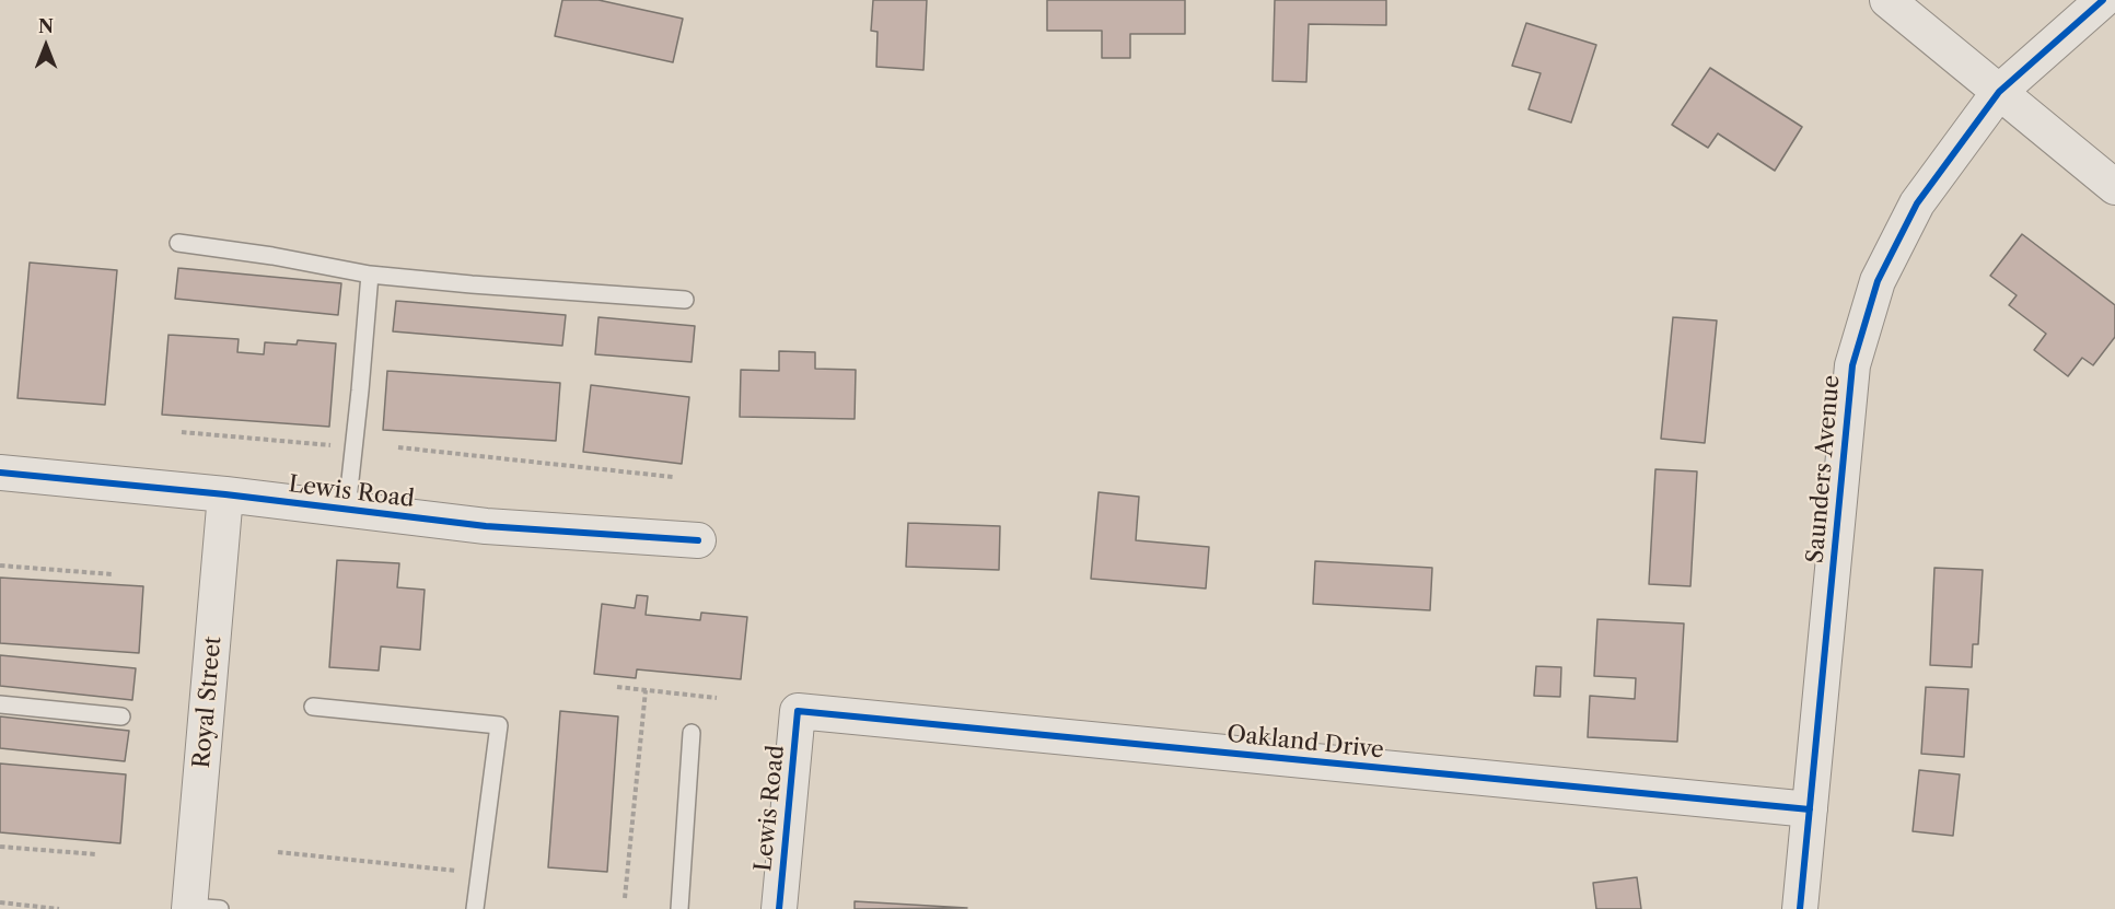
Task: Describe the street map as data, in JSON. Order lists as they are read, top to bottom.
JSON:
{
  "streets": {
    "street": [
      "Saunders Avenue",
      "Lewis Road",
      "Royal Street",
      "Oakland Drive"
    ]
  },
  "crossings": [
    ["Saunders Avenue", "Oakland Drive"],
    ["Lewis Road", "Royal Street"],
    ["Lewis Road", "Oakland Drive"]
  ],
  "north": "top"
}
